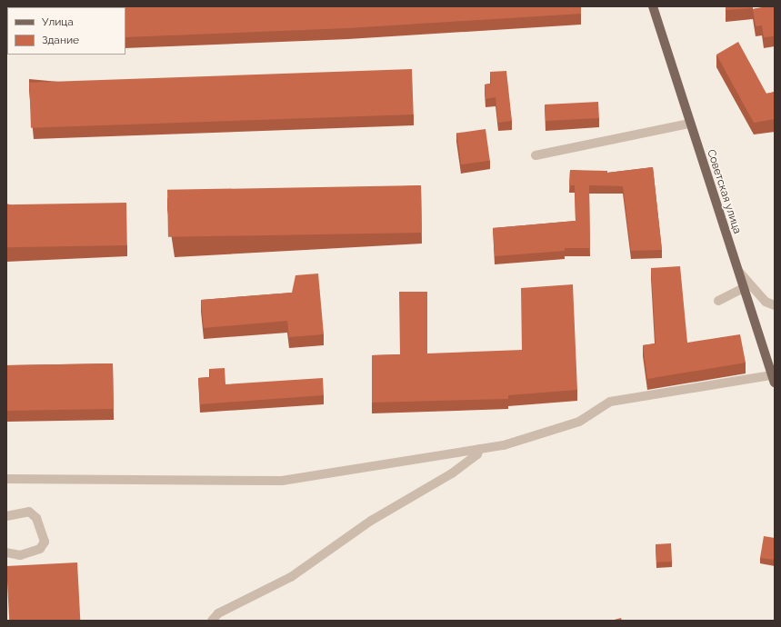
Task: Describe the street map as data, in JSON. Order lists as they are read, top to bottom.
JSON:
{
  "streets": {
    "main road": ["Советская улица"]
  },
  "legend": ["Улица", "Здание"]
}
